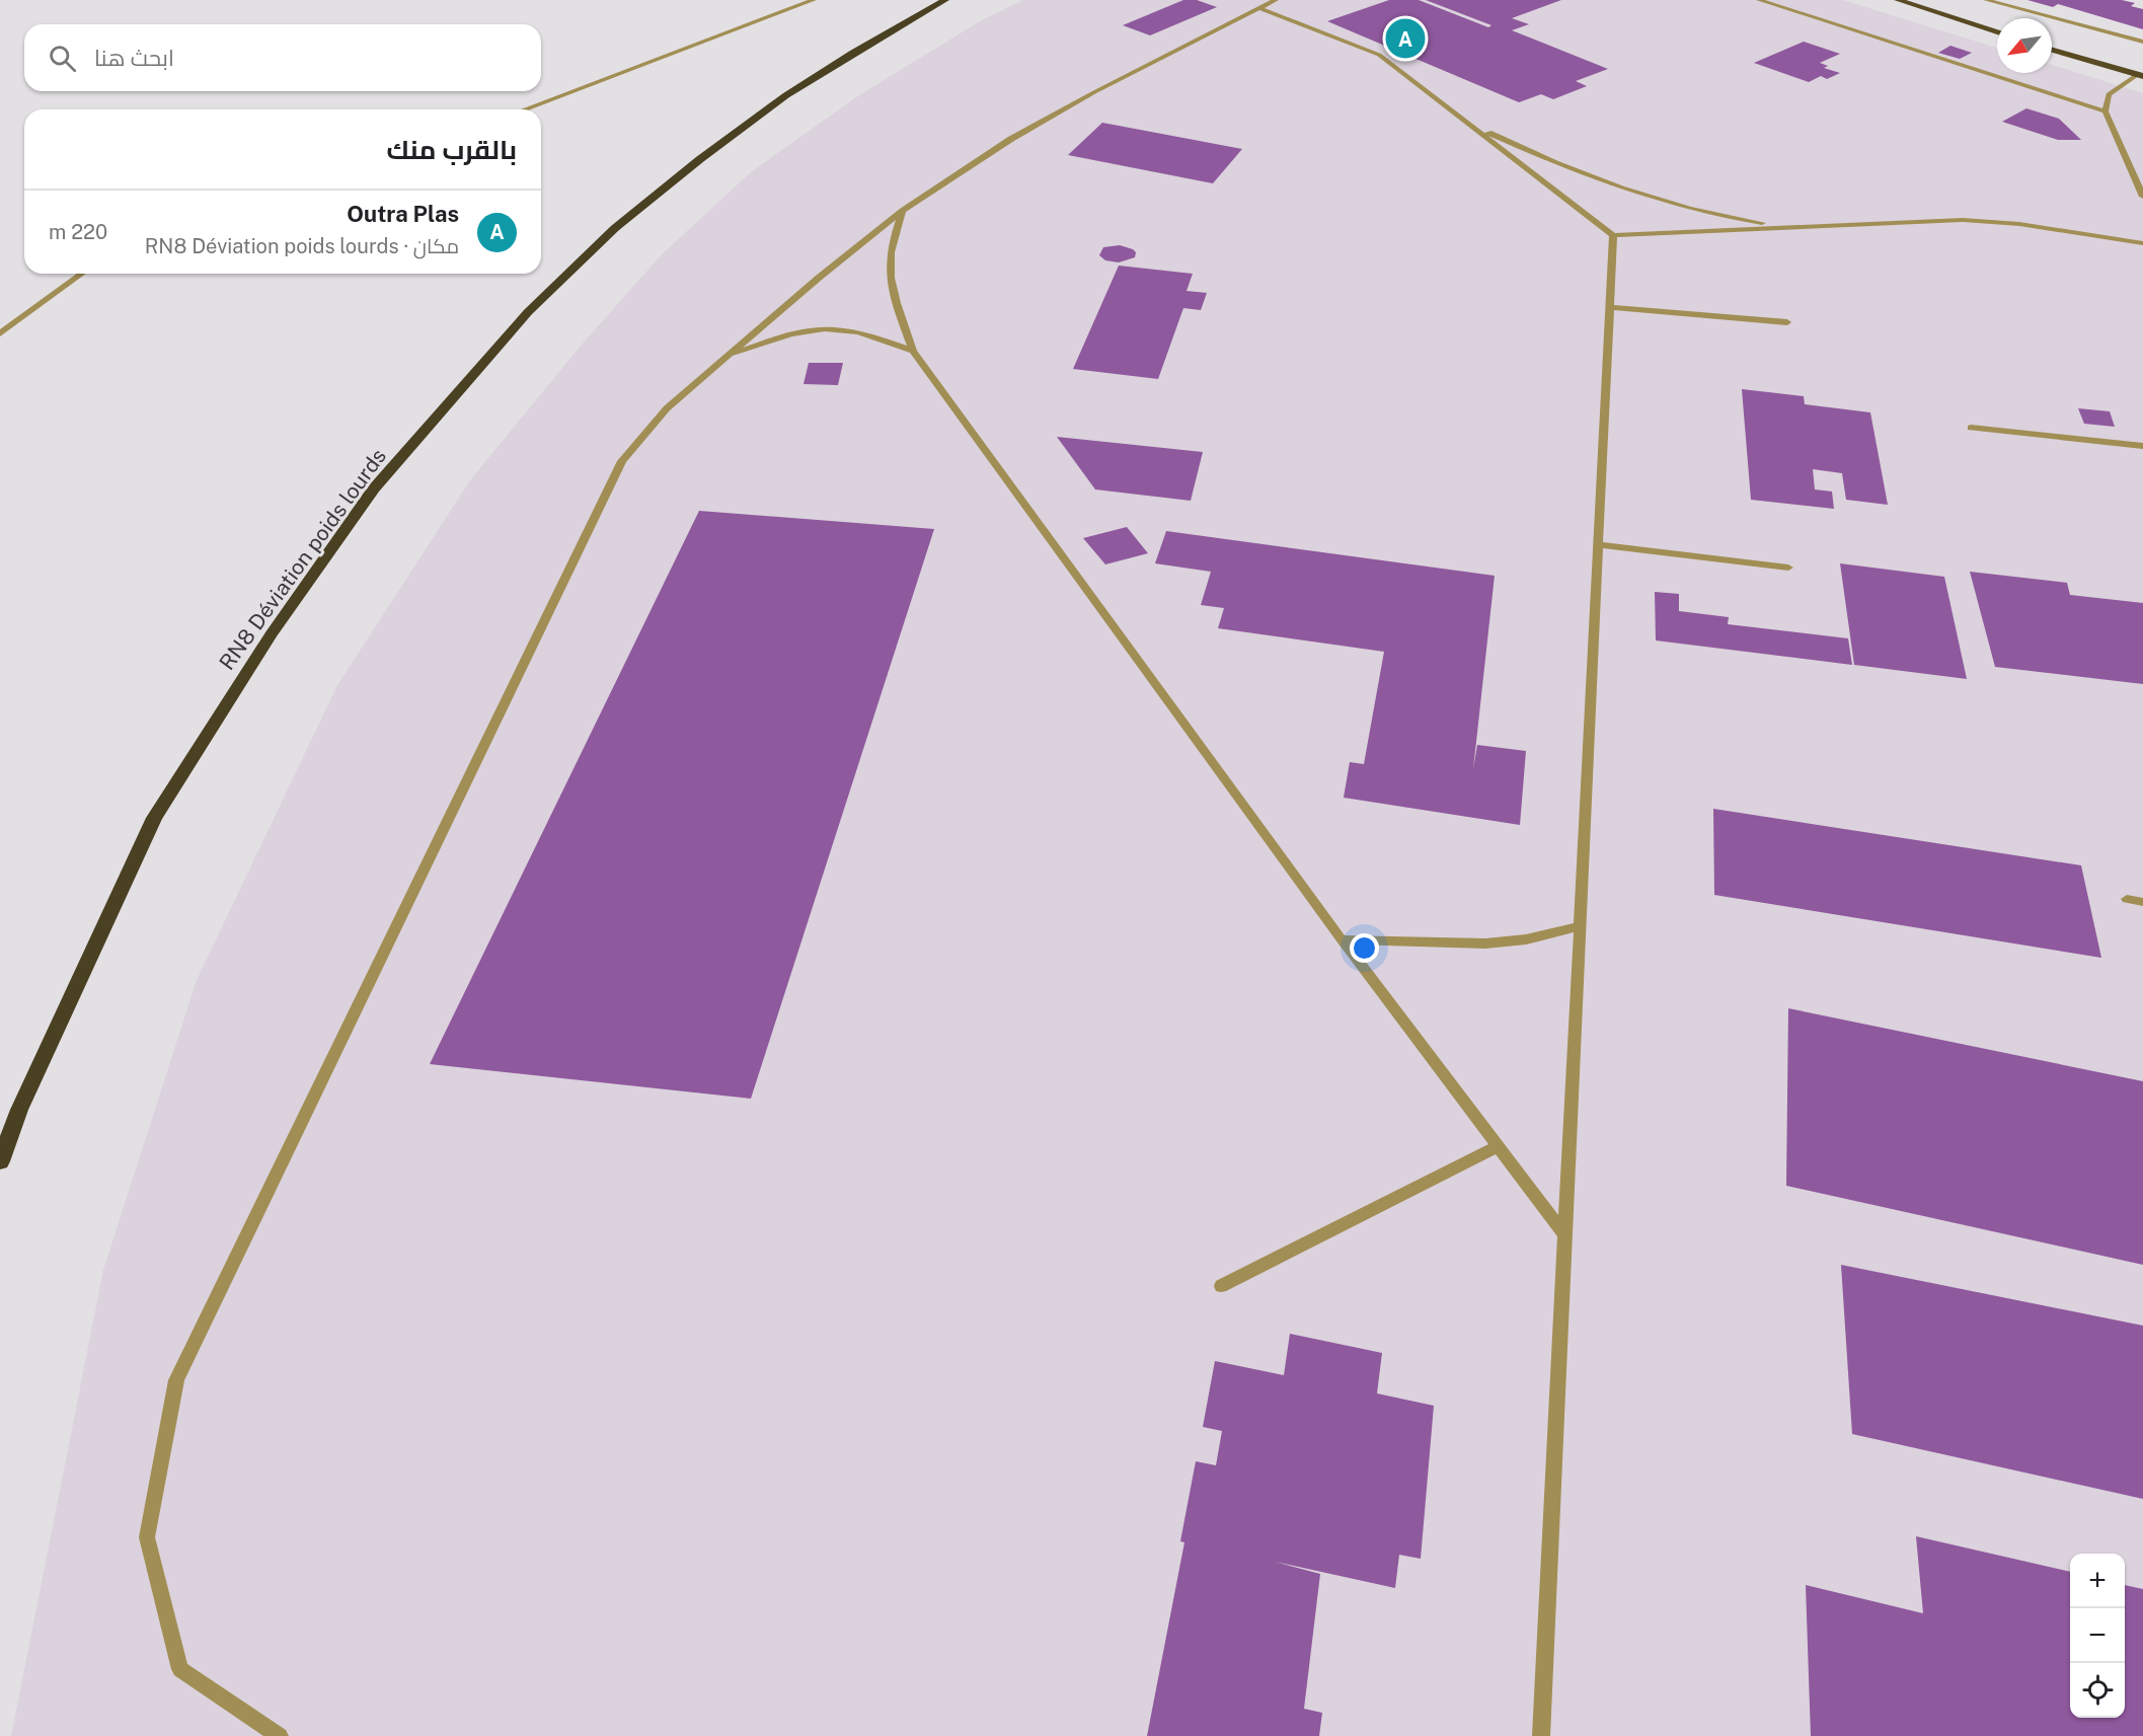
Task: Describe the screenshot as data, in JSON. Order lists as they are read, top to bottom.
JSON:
{
  "streets": {
    "highway": ["RN8 Déviation poids lourds"]
  },
  "north": "bottom left",
  "page": {
    "pins": "A",
    "search": "ابحث هنا",
    "heading": "بالقرب منك",
    "list": [
      {
        "mark": "A",
        "name": "Outra Plas",
        "note": "مكان · RN8 Déviation poids lourds",
        "value": "220 m"
      }
    ],
    "map_buttons": ["+", "−"]
  }
}
